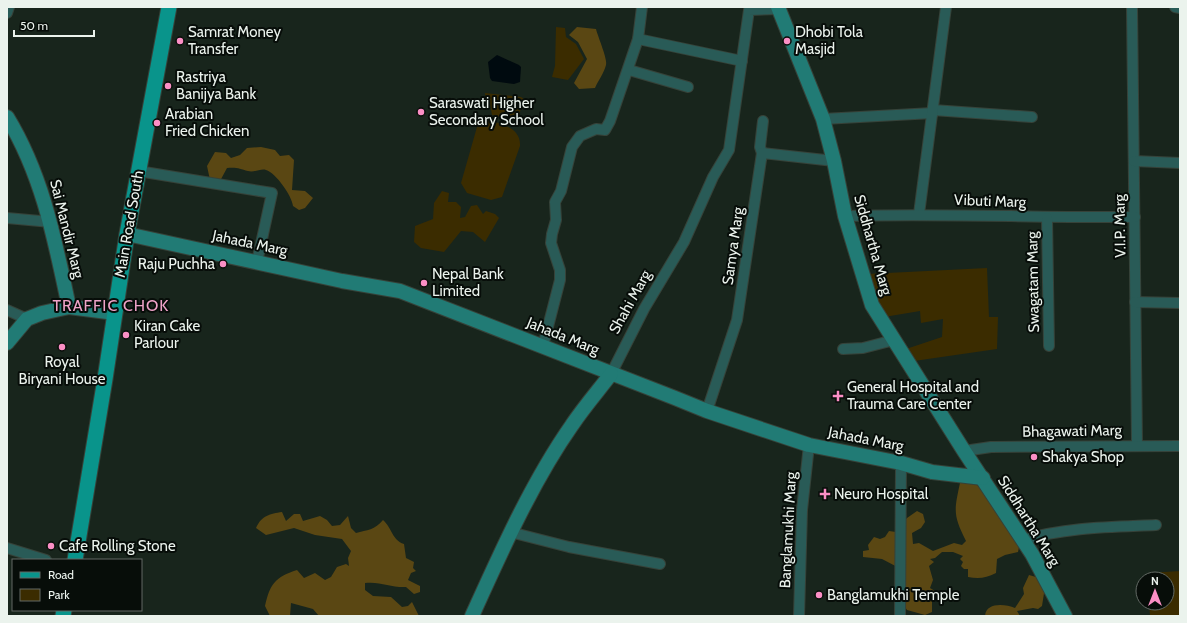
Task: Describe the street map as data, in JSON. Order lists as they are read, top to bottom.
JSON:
{
  "streets": {
    "main road": ["Main Road South"],
    "street": [
      "Vibuti Marg",
      "V.I.P. Marg",
      "Sai Mandir Marg",
      "Jahada Marg",
      "Siddhartha Marg",
      "Samya Marg",
      "Swagatam Marg",
      "Shahi Marg",
      "Bhagawati Marg",
      "Banglamukhi Marg"
    ]
  },
  "crossings": [
    ["Vibuti Marg", "V.I.P. Marg"],
    ["Vibuti Marg", "Siddhartha Marg"],
    ["Vibuti Marg", "Swagatam Marg"],
    ["Main Road South", "Jahada Marg"],
    ["V.I.P. Marg", "Bhagawati Marg"],
    ["Jahada Marg", "Siddhartha Marg"],
    ["Jahada Marg", "Samya Marg"],
    ["Jahada Marg", "Shahi Marg"],
    ["Jahada Marg", "Banglamukhi Marg"],
    ["Siddhartha Marg", "Shahi Marg"],
    ["Siddhartha Marg", "Bhagawati Marg"]
  ],
  "districts": ["TRAFFIC CHOK"],
  "places": {
    "other": [
      "Samrat Money Transfer",
      "Dhobi Tola Masjid",
      "Rastriya Banijya Bank",
      "Saraswati Higher Secondary School",
      "Arabian Fried Chicken",
      "Raju Puchha",
      "Nepal Bank Limited",
      "Kiran Cake Parlour",
      "Royal Biryani House",
      "Shakya Shop",
      "Cafe Rolling Stone",
      "Banglamukhi Temple"
    ],
    "health": ["General Hospital and Trauma Care Center", "Neuro Hospital"]
  },
  "legend": ["Road", "Park"],
  "scale_bar": "50 m",
  "north": "top"
}
